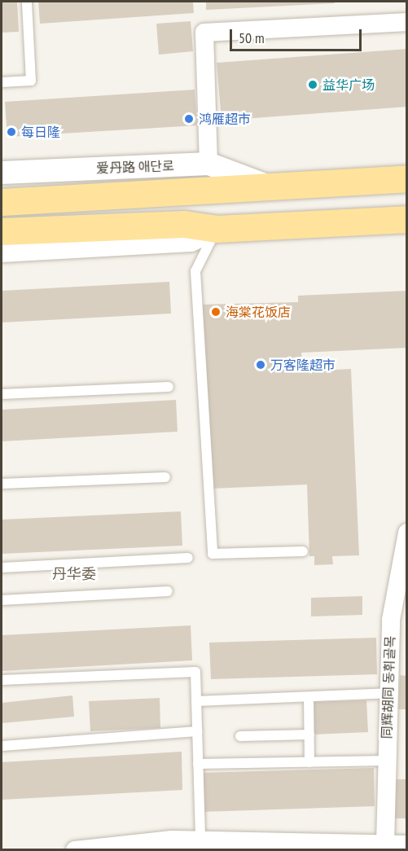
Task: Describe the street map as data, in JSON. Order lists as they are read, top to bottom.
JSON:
{
  "streets": {
    "main road": ["爱丹路 애단로"],
    "street": ["同辉胡同 동휘골목"]
  },
  "districts": ["丹华委"],
  "places": [
    "益华广场",
    "鸿雁超市",
    "每日隆",
    "海棠花饭店",
    "万客隆超市"
  ],
  "scale_bar": "50 m"
}
